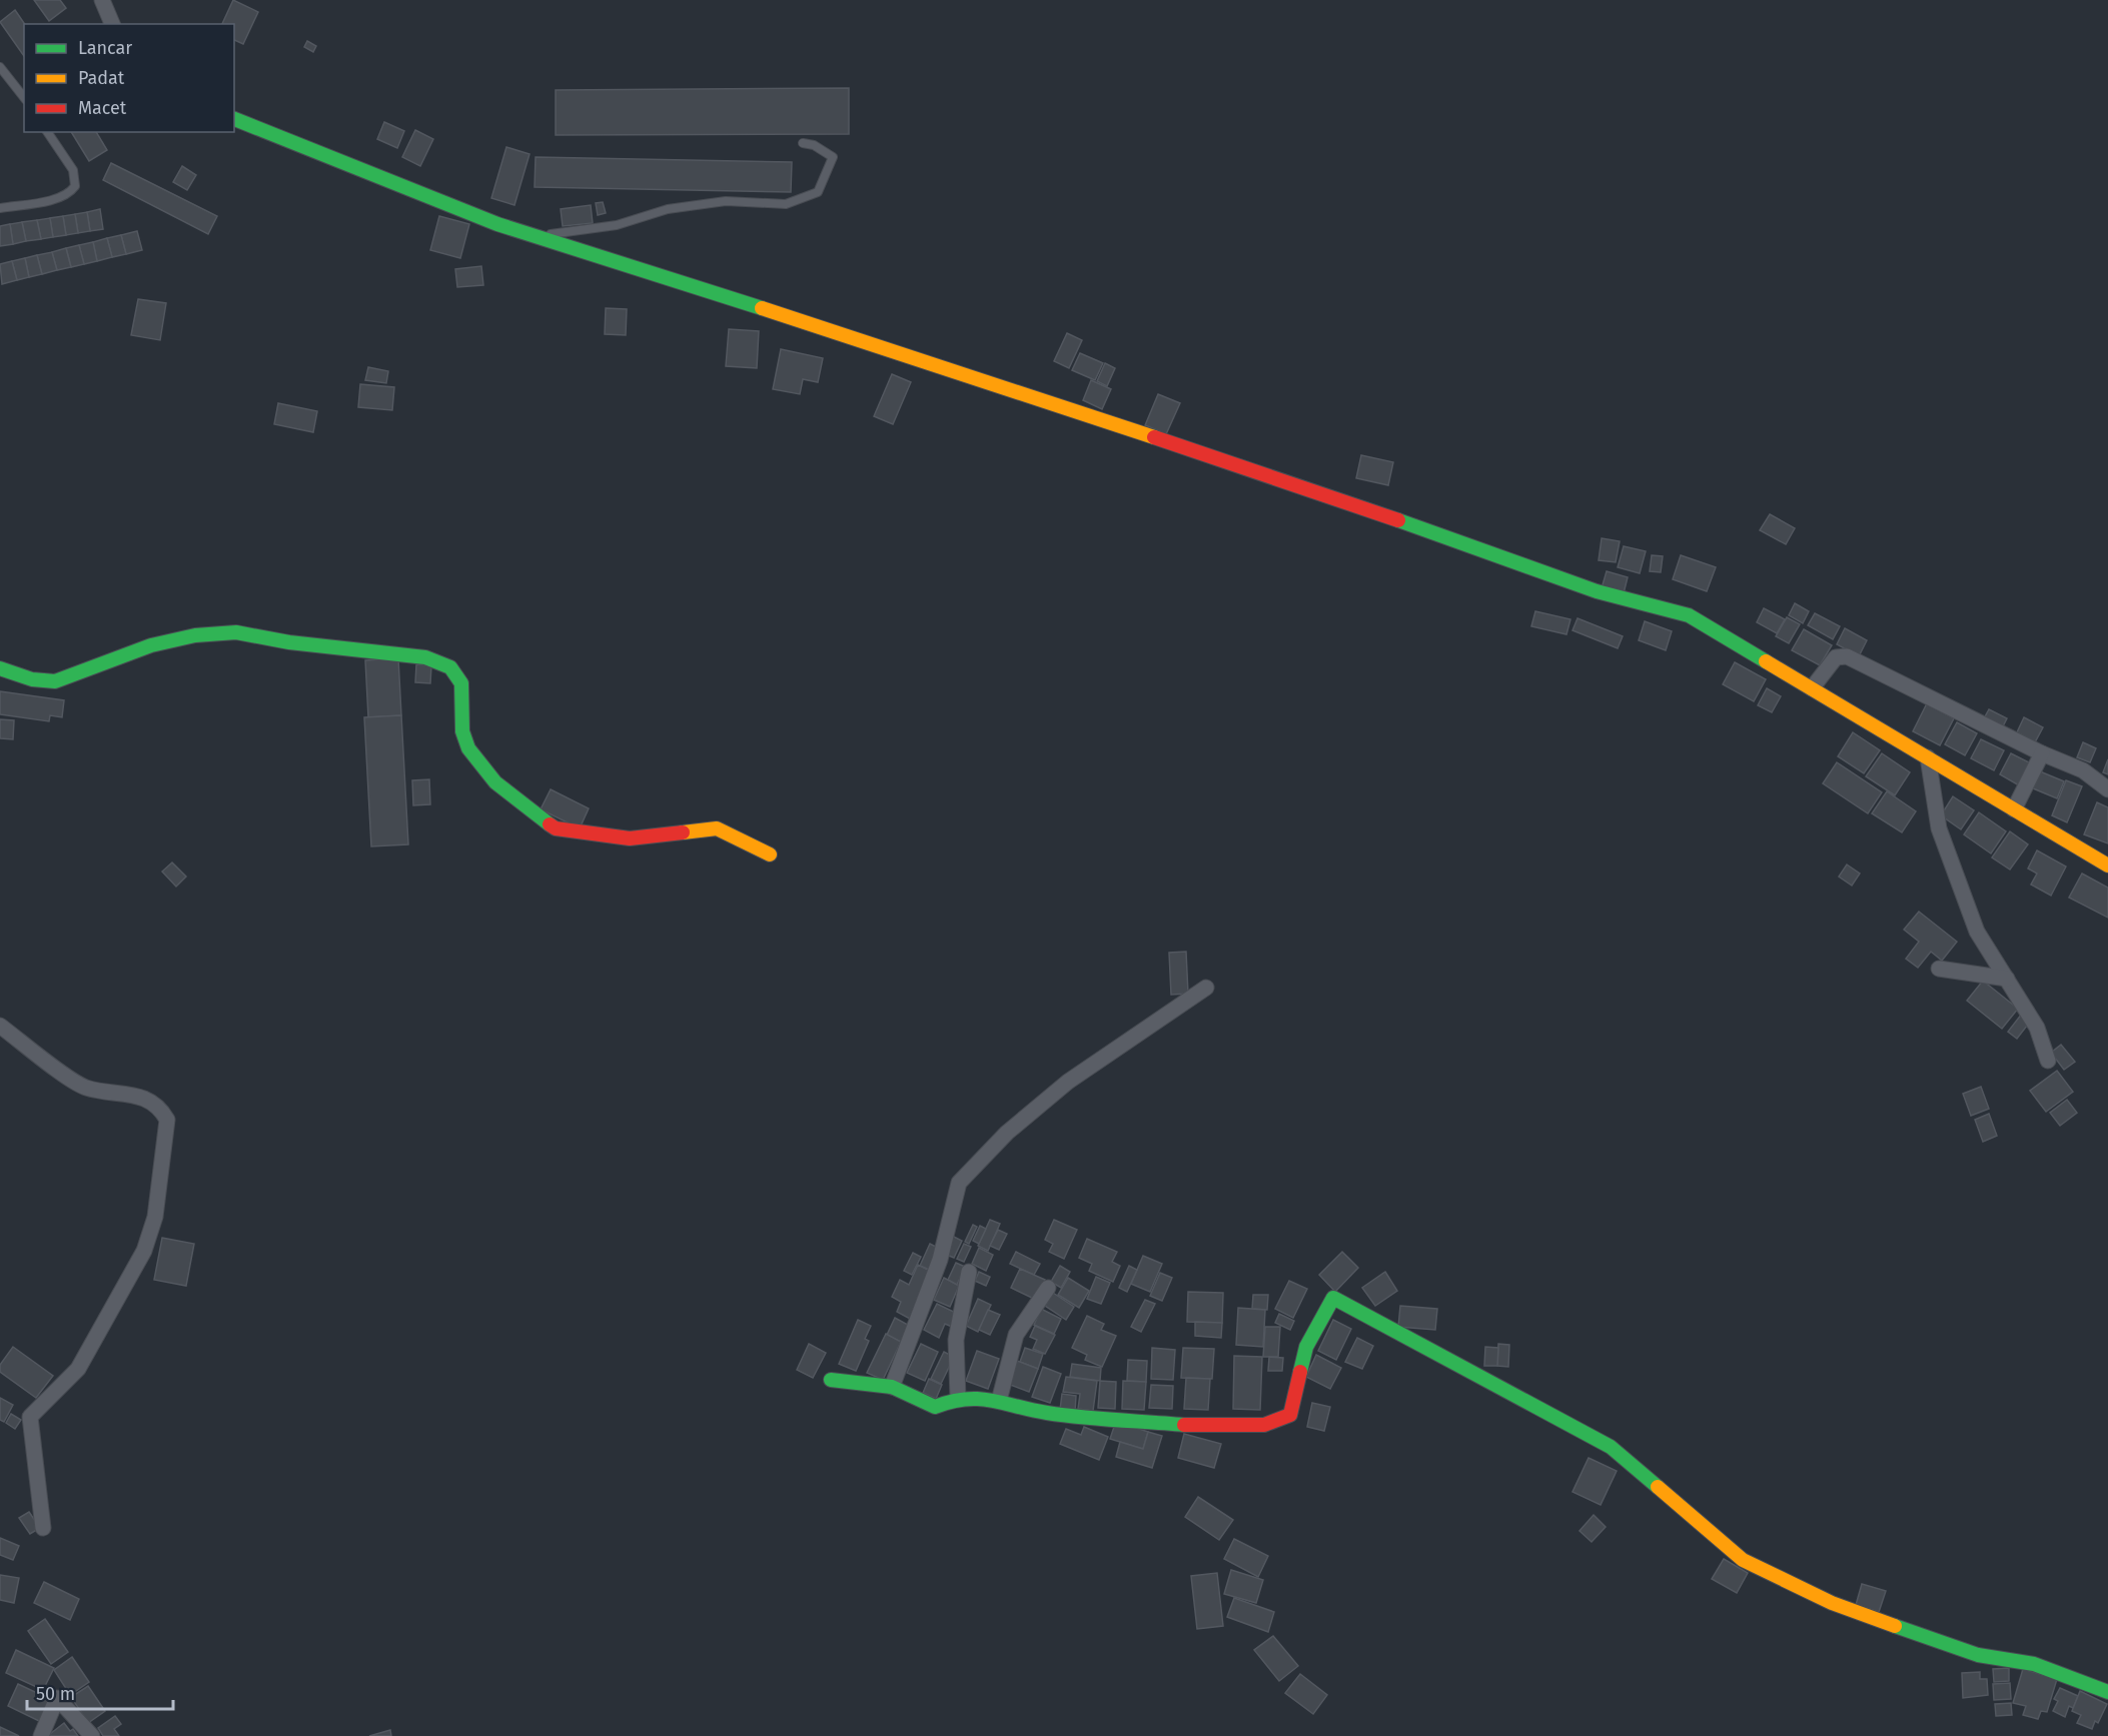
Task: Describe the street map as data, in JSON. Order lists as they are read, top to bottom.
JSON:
{
  "legend": ["Lancar", "Padat", "Macet"],
  "scale_bar": "50 m"
}
